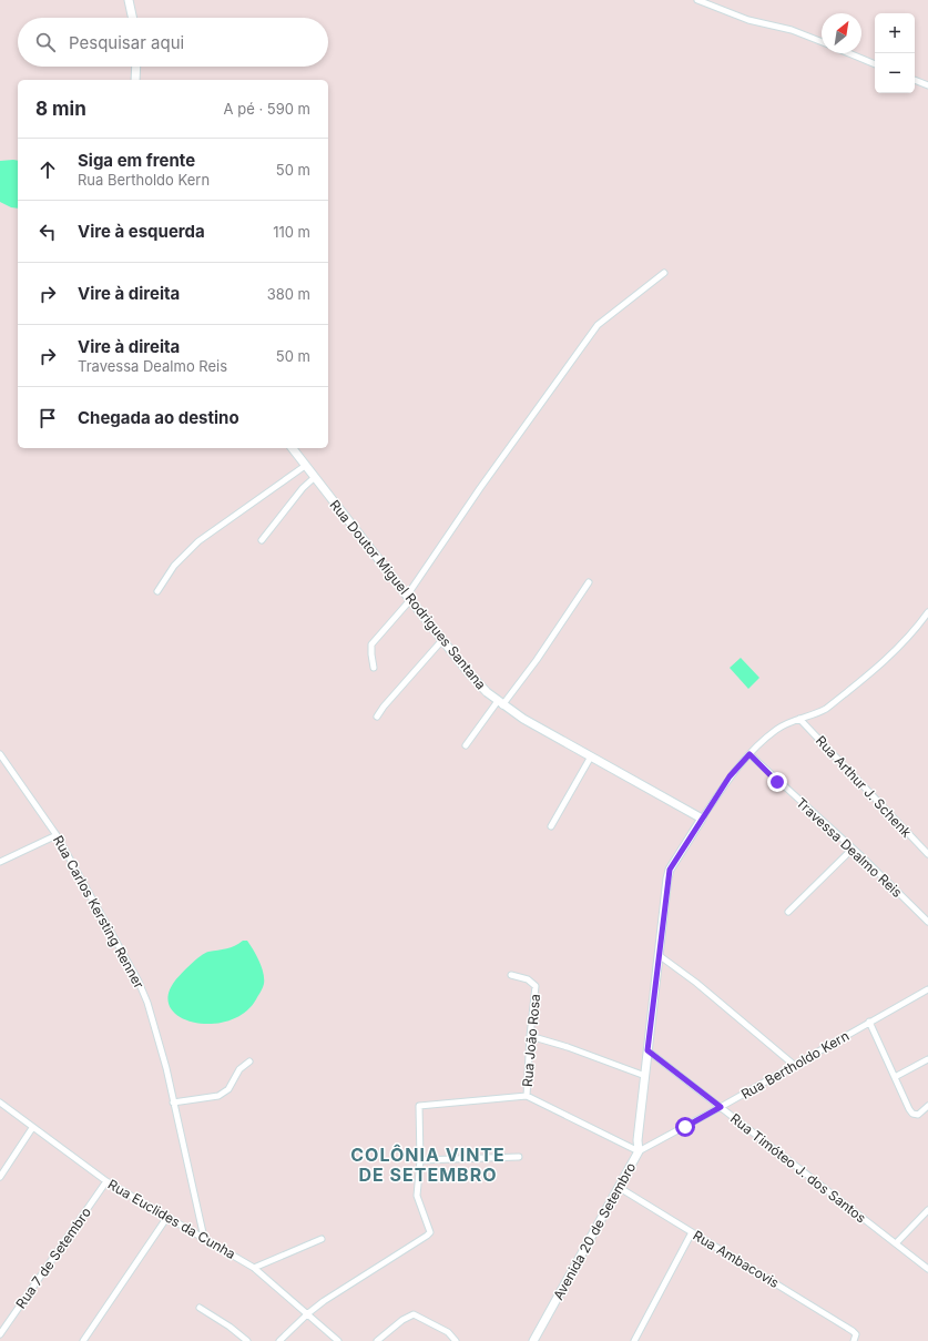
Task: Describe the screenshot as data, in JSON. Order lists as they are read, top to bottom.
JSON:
{
  "streets": {
    "street": [
      "Rua Doutor Miguel Rodrigues Santana",
      "Rua Arthur J. Schenk",
      "Travessa Dealmo Reis",
      "Rua Carlos Kersting Renner",
      "Rua João Rosa",
      "Rua Bertholdo Kern",
      "Rua Timóteo J. dos Santos",
      "Rua Euclides da Cunha",
      "Avenida 20 de Setembro",
      "Rua 7 de Setembro",
      "Rua Ambacovis"
    ]
  },
  "crossings": [
    ["Rua Doutor Miguel Rodrigues Santana", "Avenida 20 de Setembro"],
    ["Rua Arthur J. Schenk", "Avenida 20 de Setembro"],
    ["Travessa Dealmo Reis", "Avenida 20 de Setembro"],
    ["Rua Carlos Kersting Renner", "Rua Euclides da Cunha"],
    ["Rua Bertholdo Kern", "Rua Timóteo J. dos Santos"],
    ["Rua Bertholdo Kern", "Avenida 20 de Setembro"],
    ["Rua Timóteo J. dos Santos", "Avenida 20 de Setembro"],
    ["Rua Euclides da Cunha", "Rua 7 de Setembro"],
    ["Avenida 20 de Setembro", "Rua Ambacovis"]
  ],
  "districts": ["COLÔNIA VINTE DE SETEMBRO"],
  "north": "top right",
  "page": {
    "map_buttons": ["+", "−"],
    "search": "Pesquisar aqui",
    "heading": ["8 min", "A pé · 590 m"],
    "list": [
      ["Siga em frente", "Rua Bertholdo Kern", "50 m"],
      ["Vire à esquerda", "110 m"],
      ["Vire à direita", "380 m"],
      ["Vire à direita", "Travessa Dealmo Reis", "50 m"],
      "Chegada ao destino"
    ]
  }
}
